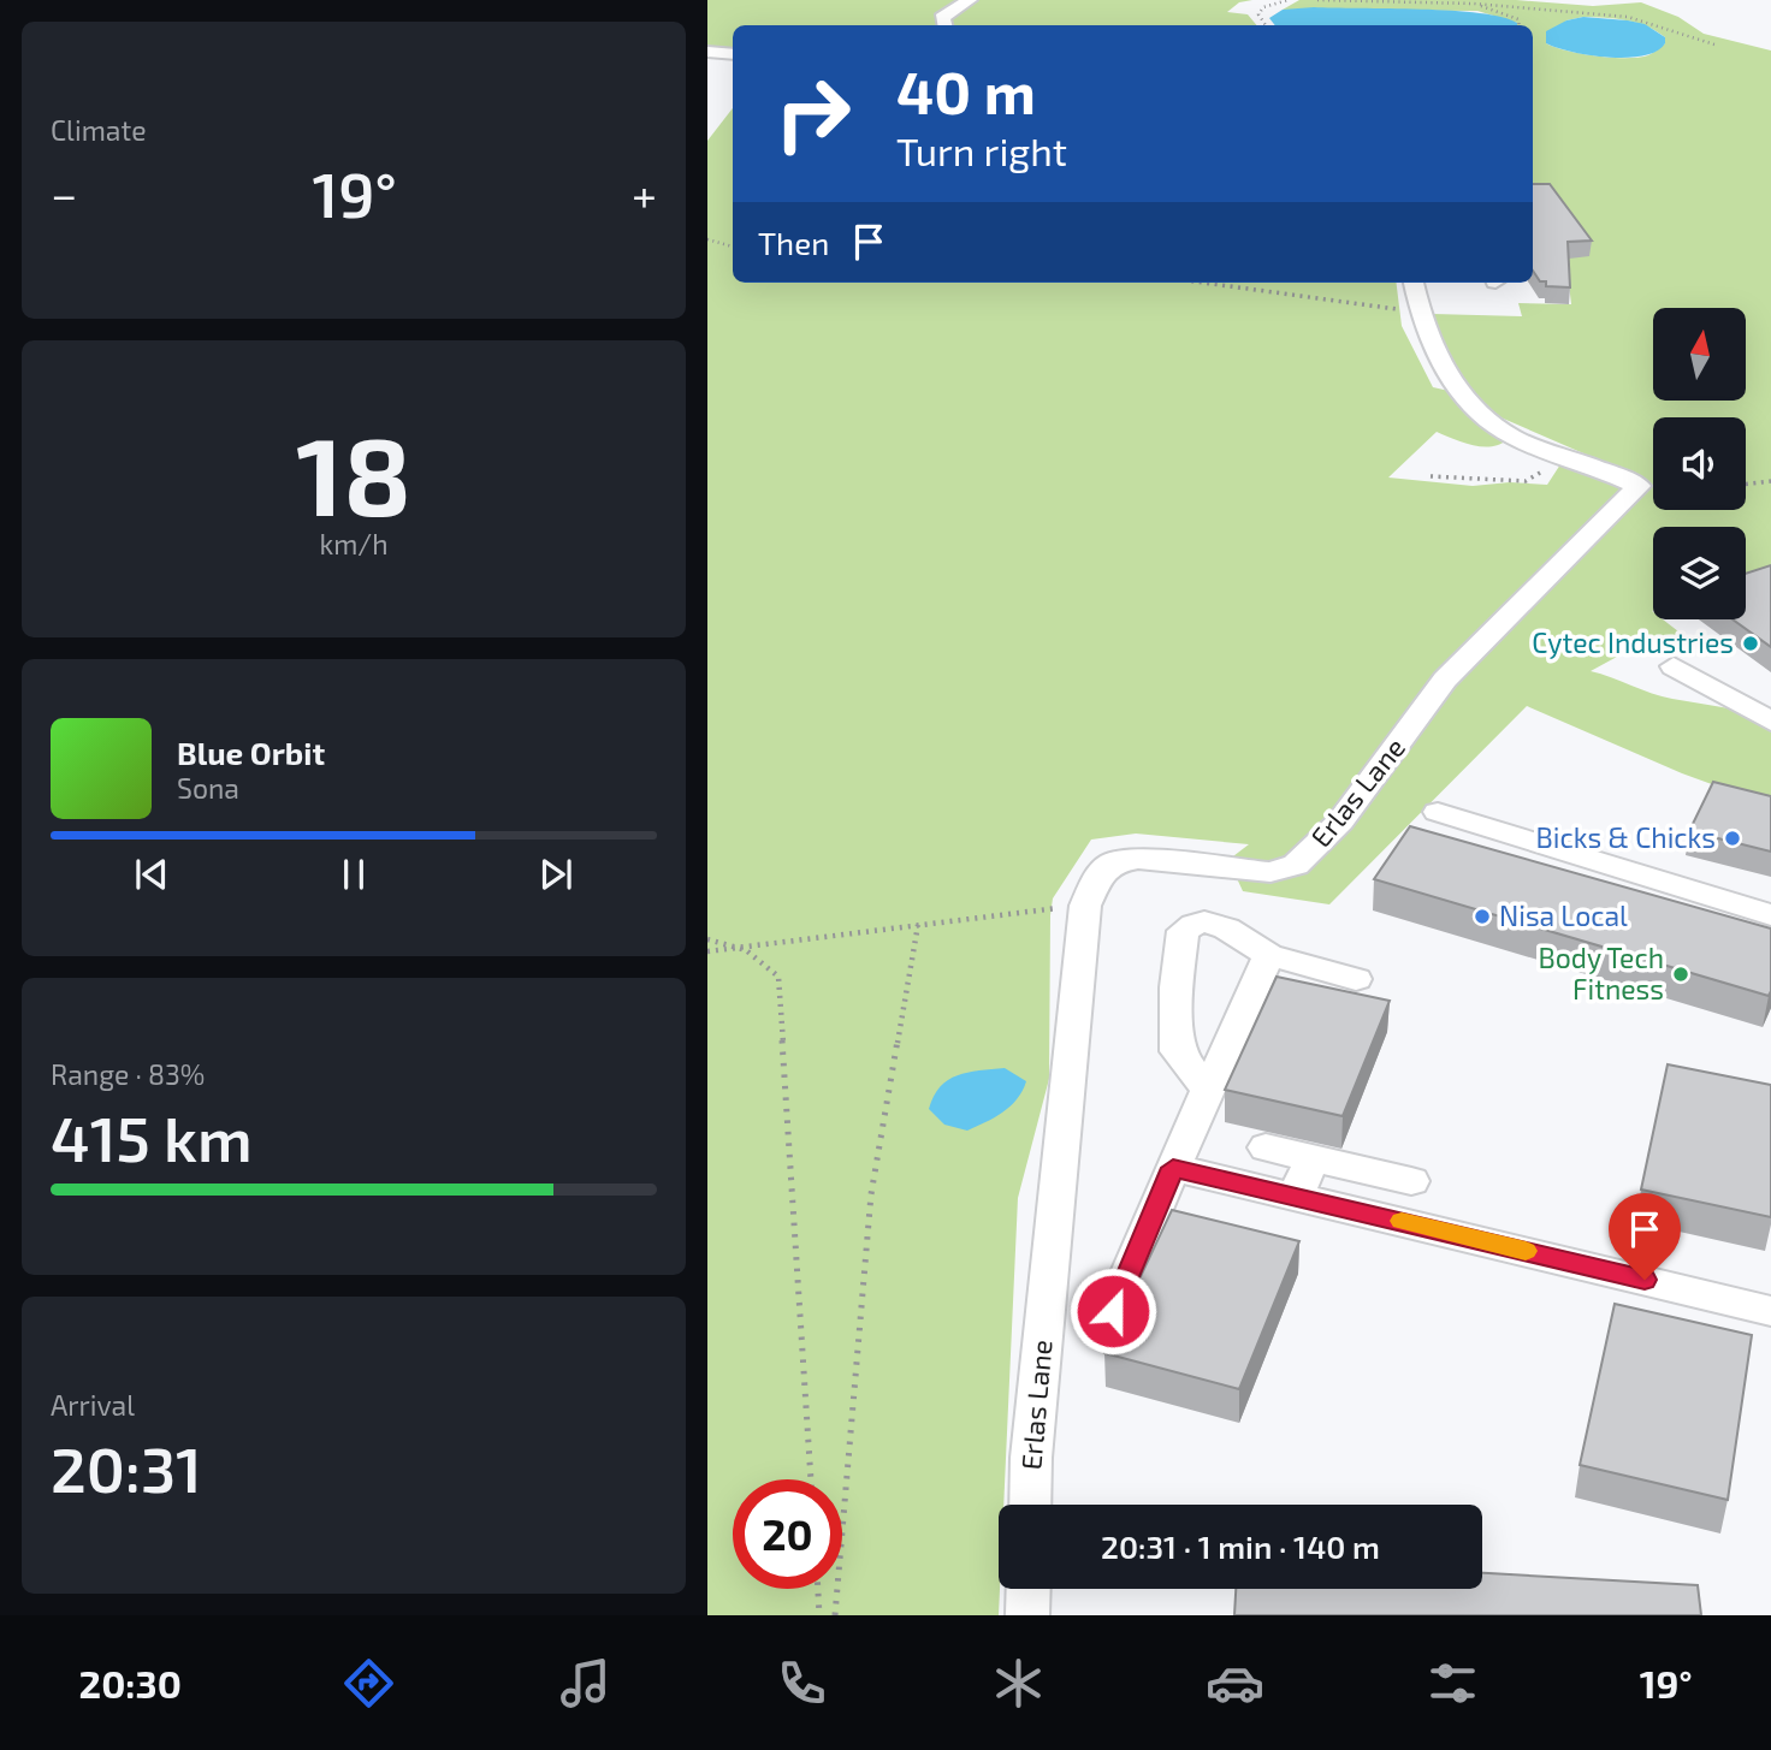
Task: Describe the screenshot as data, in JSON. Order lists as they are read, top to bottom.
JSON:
{
  "streets": {
    "street": ["Erlas Lane"]
  },
  "places": [
    "Cytec Industries",
    "Bicks & Chicks",
    "Nisa Local",
    "Body Tech Fitness"
  ],
  "north": "top",
  "page": {
    "tile": [
      "Climate",
      ["18", "km/h"],
      ["Range · 83%", "415 km"],
      ["Arrival", "20:31"]
    ],
    "turn": ["40 m", "Turn right"],
    "heat": ["−", "19°", "+"],
    "then": "Then",
    "song": ["Blue Orbit", "Sona"],
    "limit": "20",
    "trip": "20:31 · 1 min · 140 m",
    "tabs": ["20:30", "19°"]
  }
}
